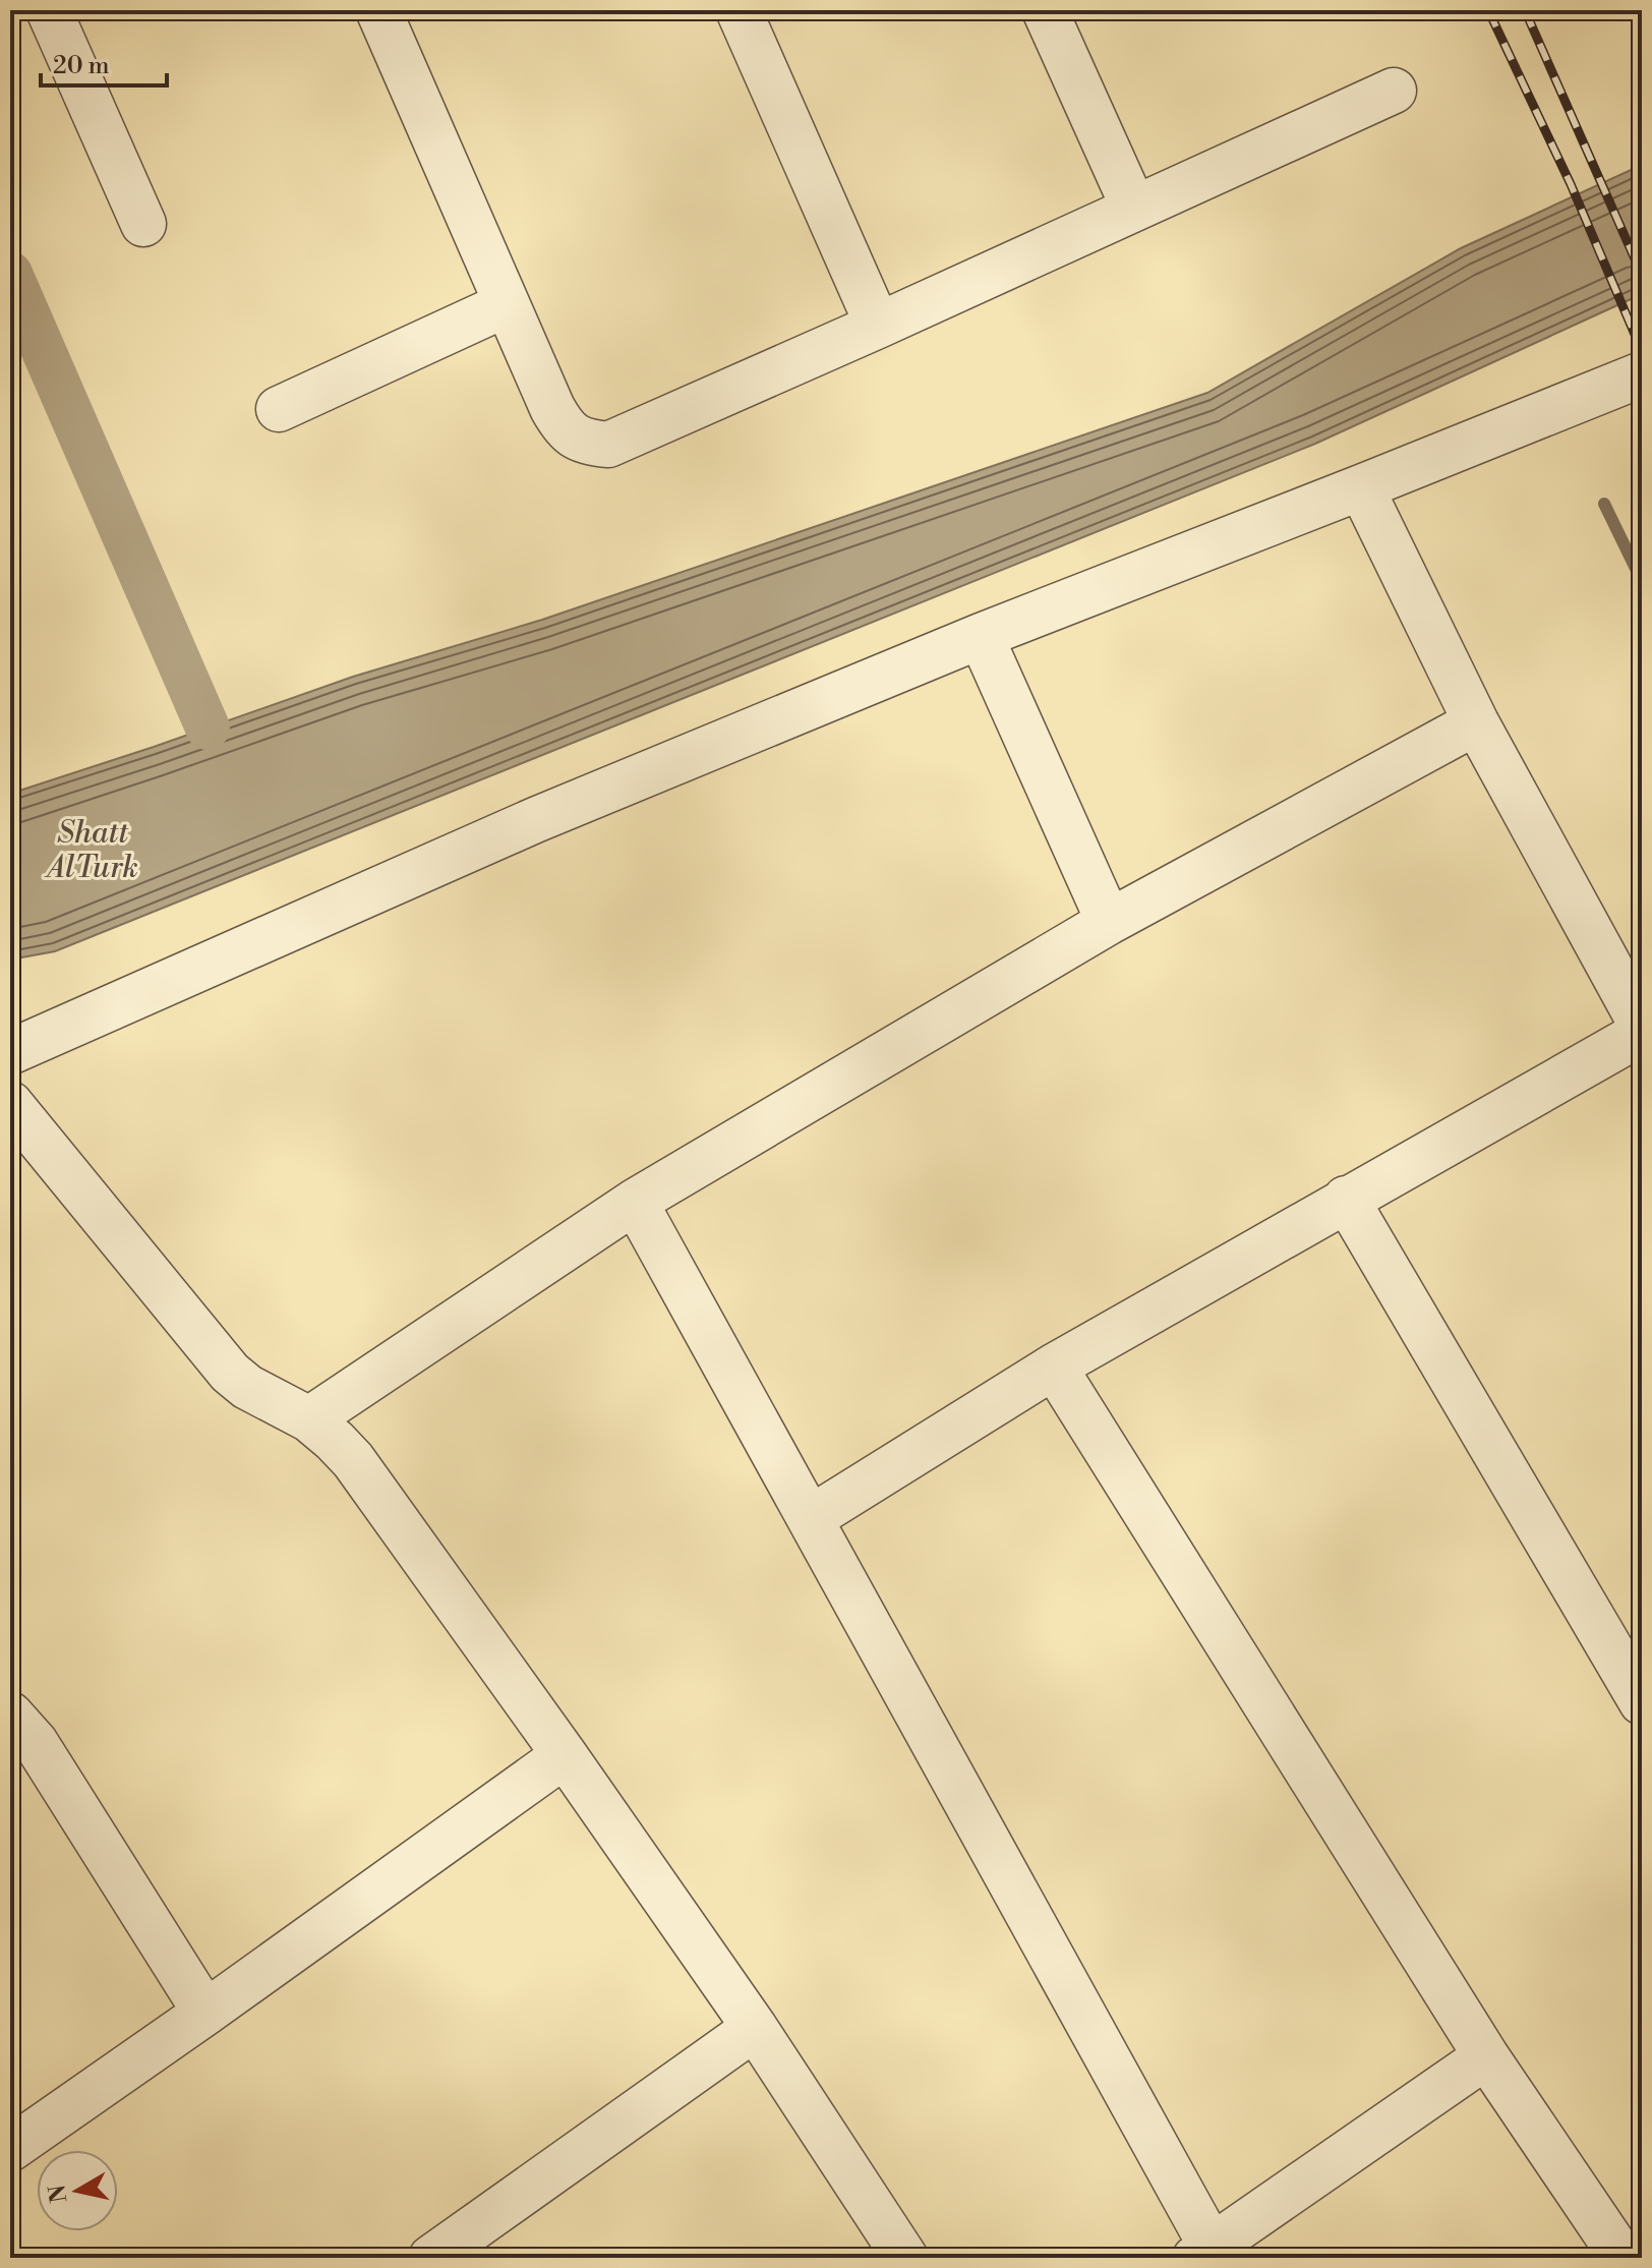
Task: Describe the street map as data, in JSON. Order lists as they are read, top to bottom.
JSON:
{
  "water": ["Shatt AlTurk"],
  "scale_bar": "20 m",
  "north": "left"
}
